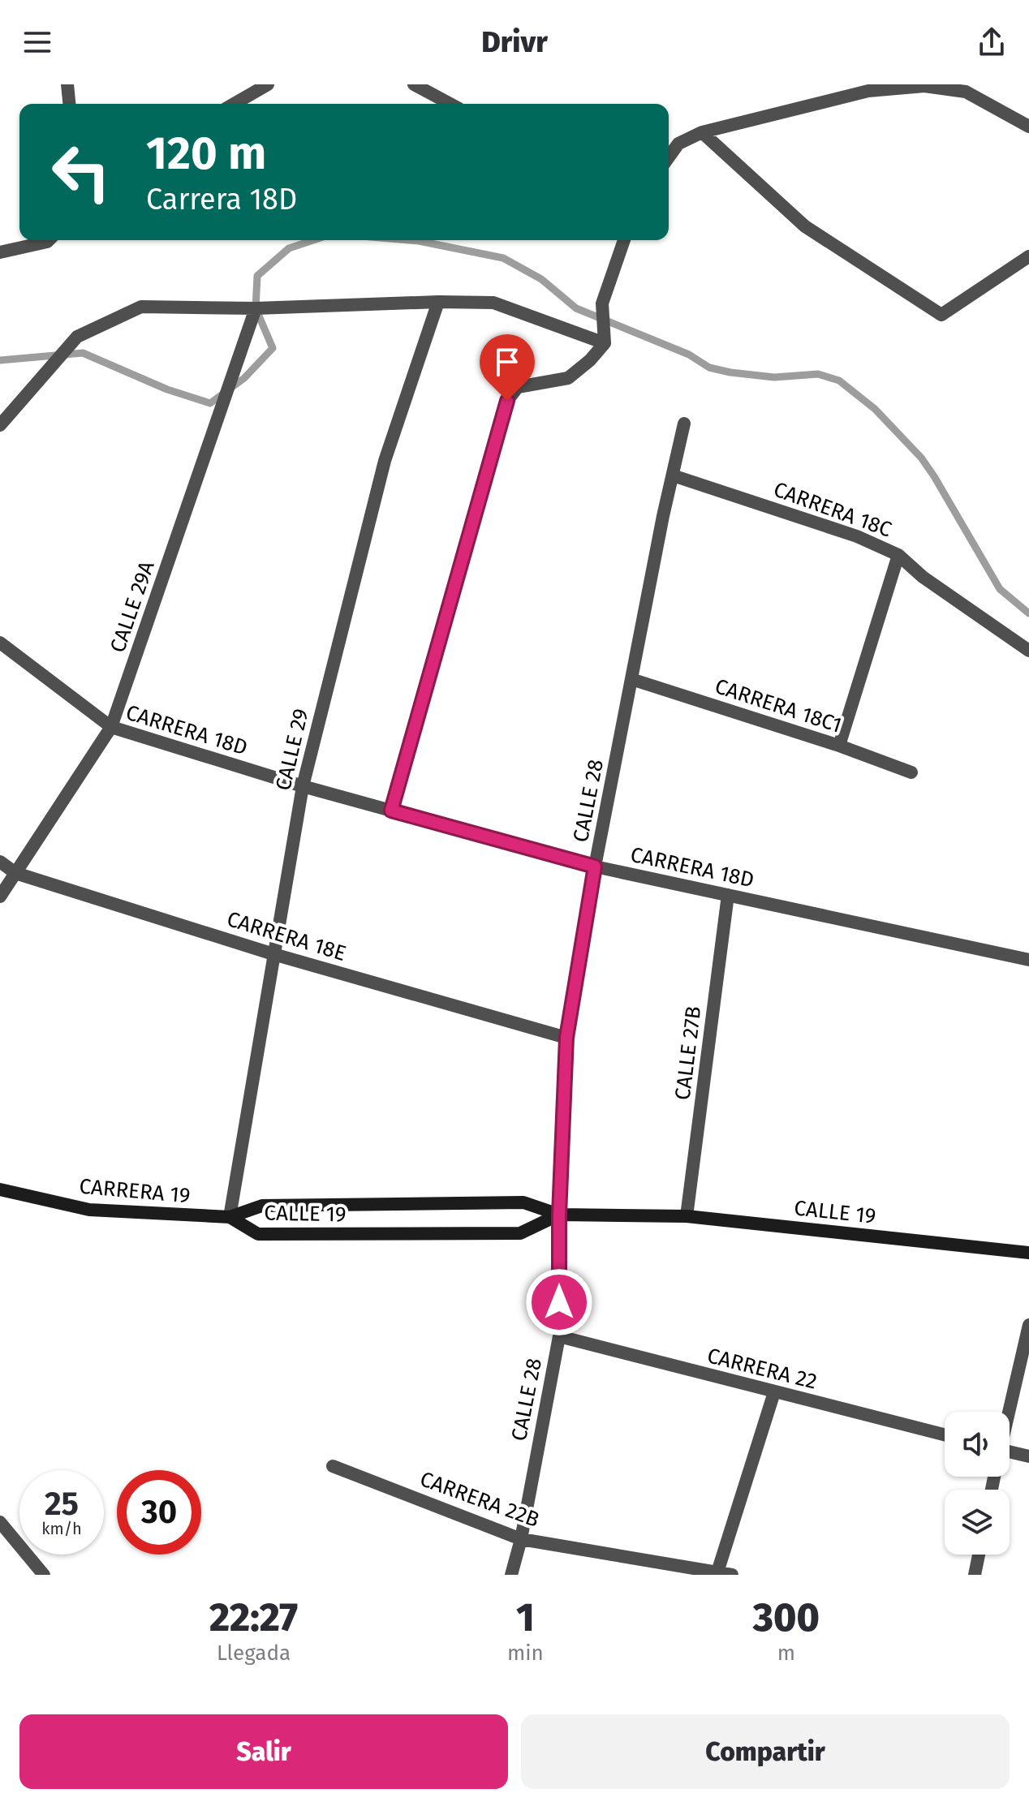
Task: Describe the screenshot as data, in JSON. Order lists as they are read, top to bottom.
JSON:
{
  "streets": {
    "main road": ["CARRERA 19", "CALLE 19"],
    "street": [
      "CARRERA 18C",
      "CALLE 29A",
      "CARRERA 18C1",
      "CARRERA 18D",
      "CALLE 29",
      "CALLE 28",
      "CARRERA 18E",
      "CALLE 27B",
      "CARRERA 22",
      "CARRERA 22B"
    ]
  },
  "crossings": [
    ["CARRERA 18C", "CALLE 28"],
    ["CALLE 29A", "CARRERA 18D"],
    ["CALLE 29A", "CARRERA 18E"],
    ["CARRERA 18C1", "CALLE 28"],
    ["CARRERA 18D", "CALLE 29"],
    ["CARRERA 18D", "CALLE 28"],
    ["CARRERA 18D", "CALLE 27B"],
    ["CALLE 29", "CARRERA 18E"],
    ["CALLE 29", "CARRERA 19"],
    ["CALLE 29", "CALLE 19"],
    ["CALLE 28", "CARRERA 18E"],
    ["CALLE 28", "CALLE 19"],
    ["CALLE 28", "CARRERA 22"],
    ["CALLE 28", "CARRERA 22B"],
    ["CALLE 27B", "CALLE 19"],
    ["CARRERA 19", "CALLE 19"]
  ],
  "page": {
    "header": "Drivr",
    "turn": ["120 m", "Carrera 18D"],
    "speed": "25 km/h",
    "limit": "30",
    "eta": [
      "22:27",
      "Llegada",
      "1",
      "min",
      "300",
      "m"
    ],
    "buttons": ["Salir", "Compartir"]
  }
}
